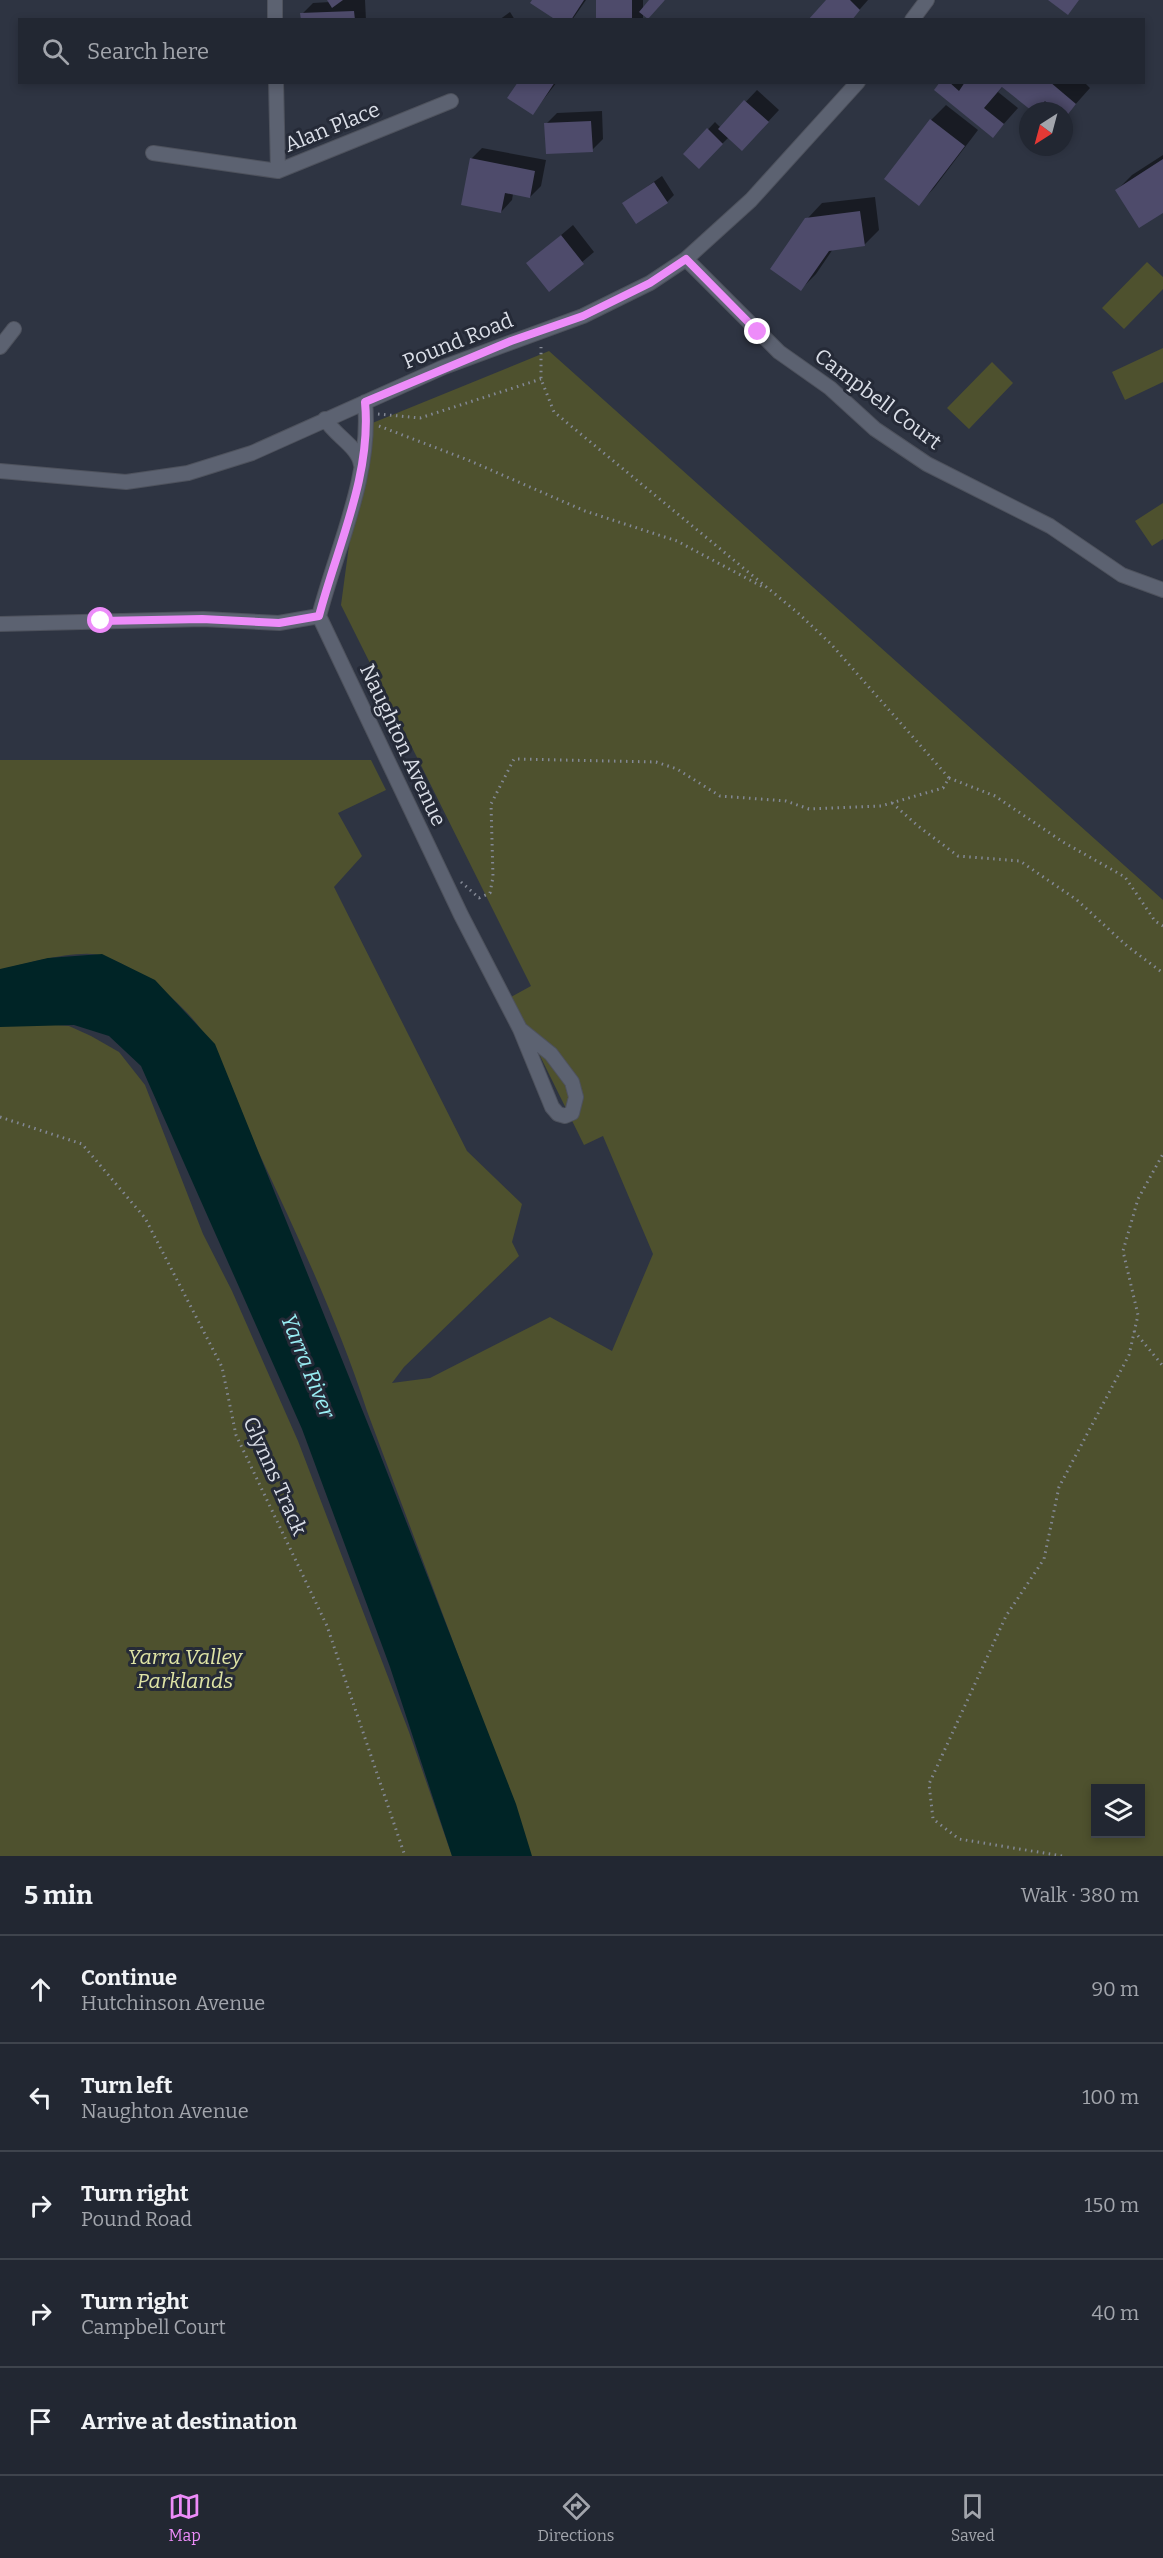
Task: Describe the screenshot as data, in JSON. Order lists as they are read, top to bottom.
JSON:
{
  "streets": {
    "street": [
      "Alan Place",
      "Pound Road",
      "Campbell Court",
      "Naughton Avenue"
    ],
    "path": ["Glynns Track"]
  },
  "crossings": [
    ["Pound Road", "Campbell Court"]
  ],
  "water": ["Yarra River"],
  "parks": ["Yarra Valley Parklands"],
  "north": "bottom left",
  "page": {
    "search": "Search here",
    "heading": ["5 min", "Walk · 380 m"],
    "list": [
      ["Continue", "Hutchinson Avenue", "90 m"],
      ["Turn left", "Naughton Avenue", "100 m"],
      ["Turn right", "Pound Road", "150 m"],
      ["Turn right", "Campbell Court", "40 m"],
      "Arrive at destination"
    ],
    "nav": ["Map", "Directions", "Saved"]
  }
}
